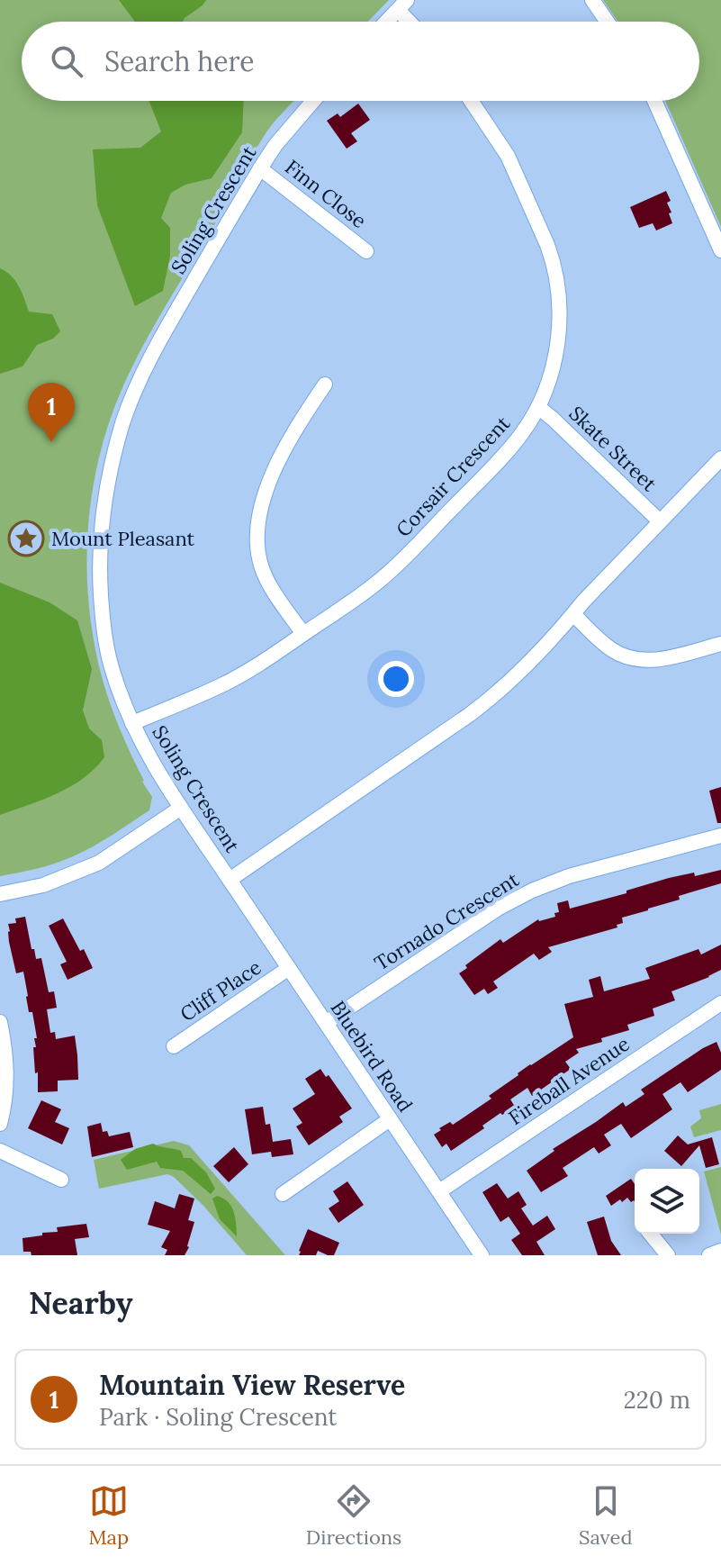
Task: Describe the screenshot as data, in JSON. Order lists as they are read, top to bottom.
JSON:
{
  "streets": {
    "street": [
      "Finn Close",
      "Soling Crescent",
      "Skate Street",
      "Corsair Crescent",
      "Tornado Crescent",
      "Cliff Place",
      "Bluebird Road",
      "Fireball Avenue"
    ]
  },
  "crossings": [
    ["Finn Close", "Soling Crescent"],
    ["Soling Crescent", "Skate Street"],
    ["Soling Crescent", "Corsair Crescent"],
    ["Soling Crescent", "Bluebird Road"],
    ["Skate Street", "Corsair Crescent"],
    ["Tornado Crescent", "Bluebird Road"],
    ["Cliff Place", "Bluebird Road"],
    ["Bluebird Road", "Fireball Avenue"]
  ],
  "places": {
    "place": ["Mount Pleasant"]
  },
  "page": {
    "search": "Search here",
    "pins": "1",
    "heading": "Nearby",
    "list": [
      {
        "mark": "1",
        "name": "Mountain View Reserve",
        "note": "Park · Soling Crescent",
        "value": "220 m"
      }
    ],
    "nav": ["Map", "Directions", "Saved"]
  }
}
